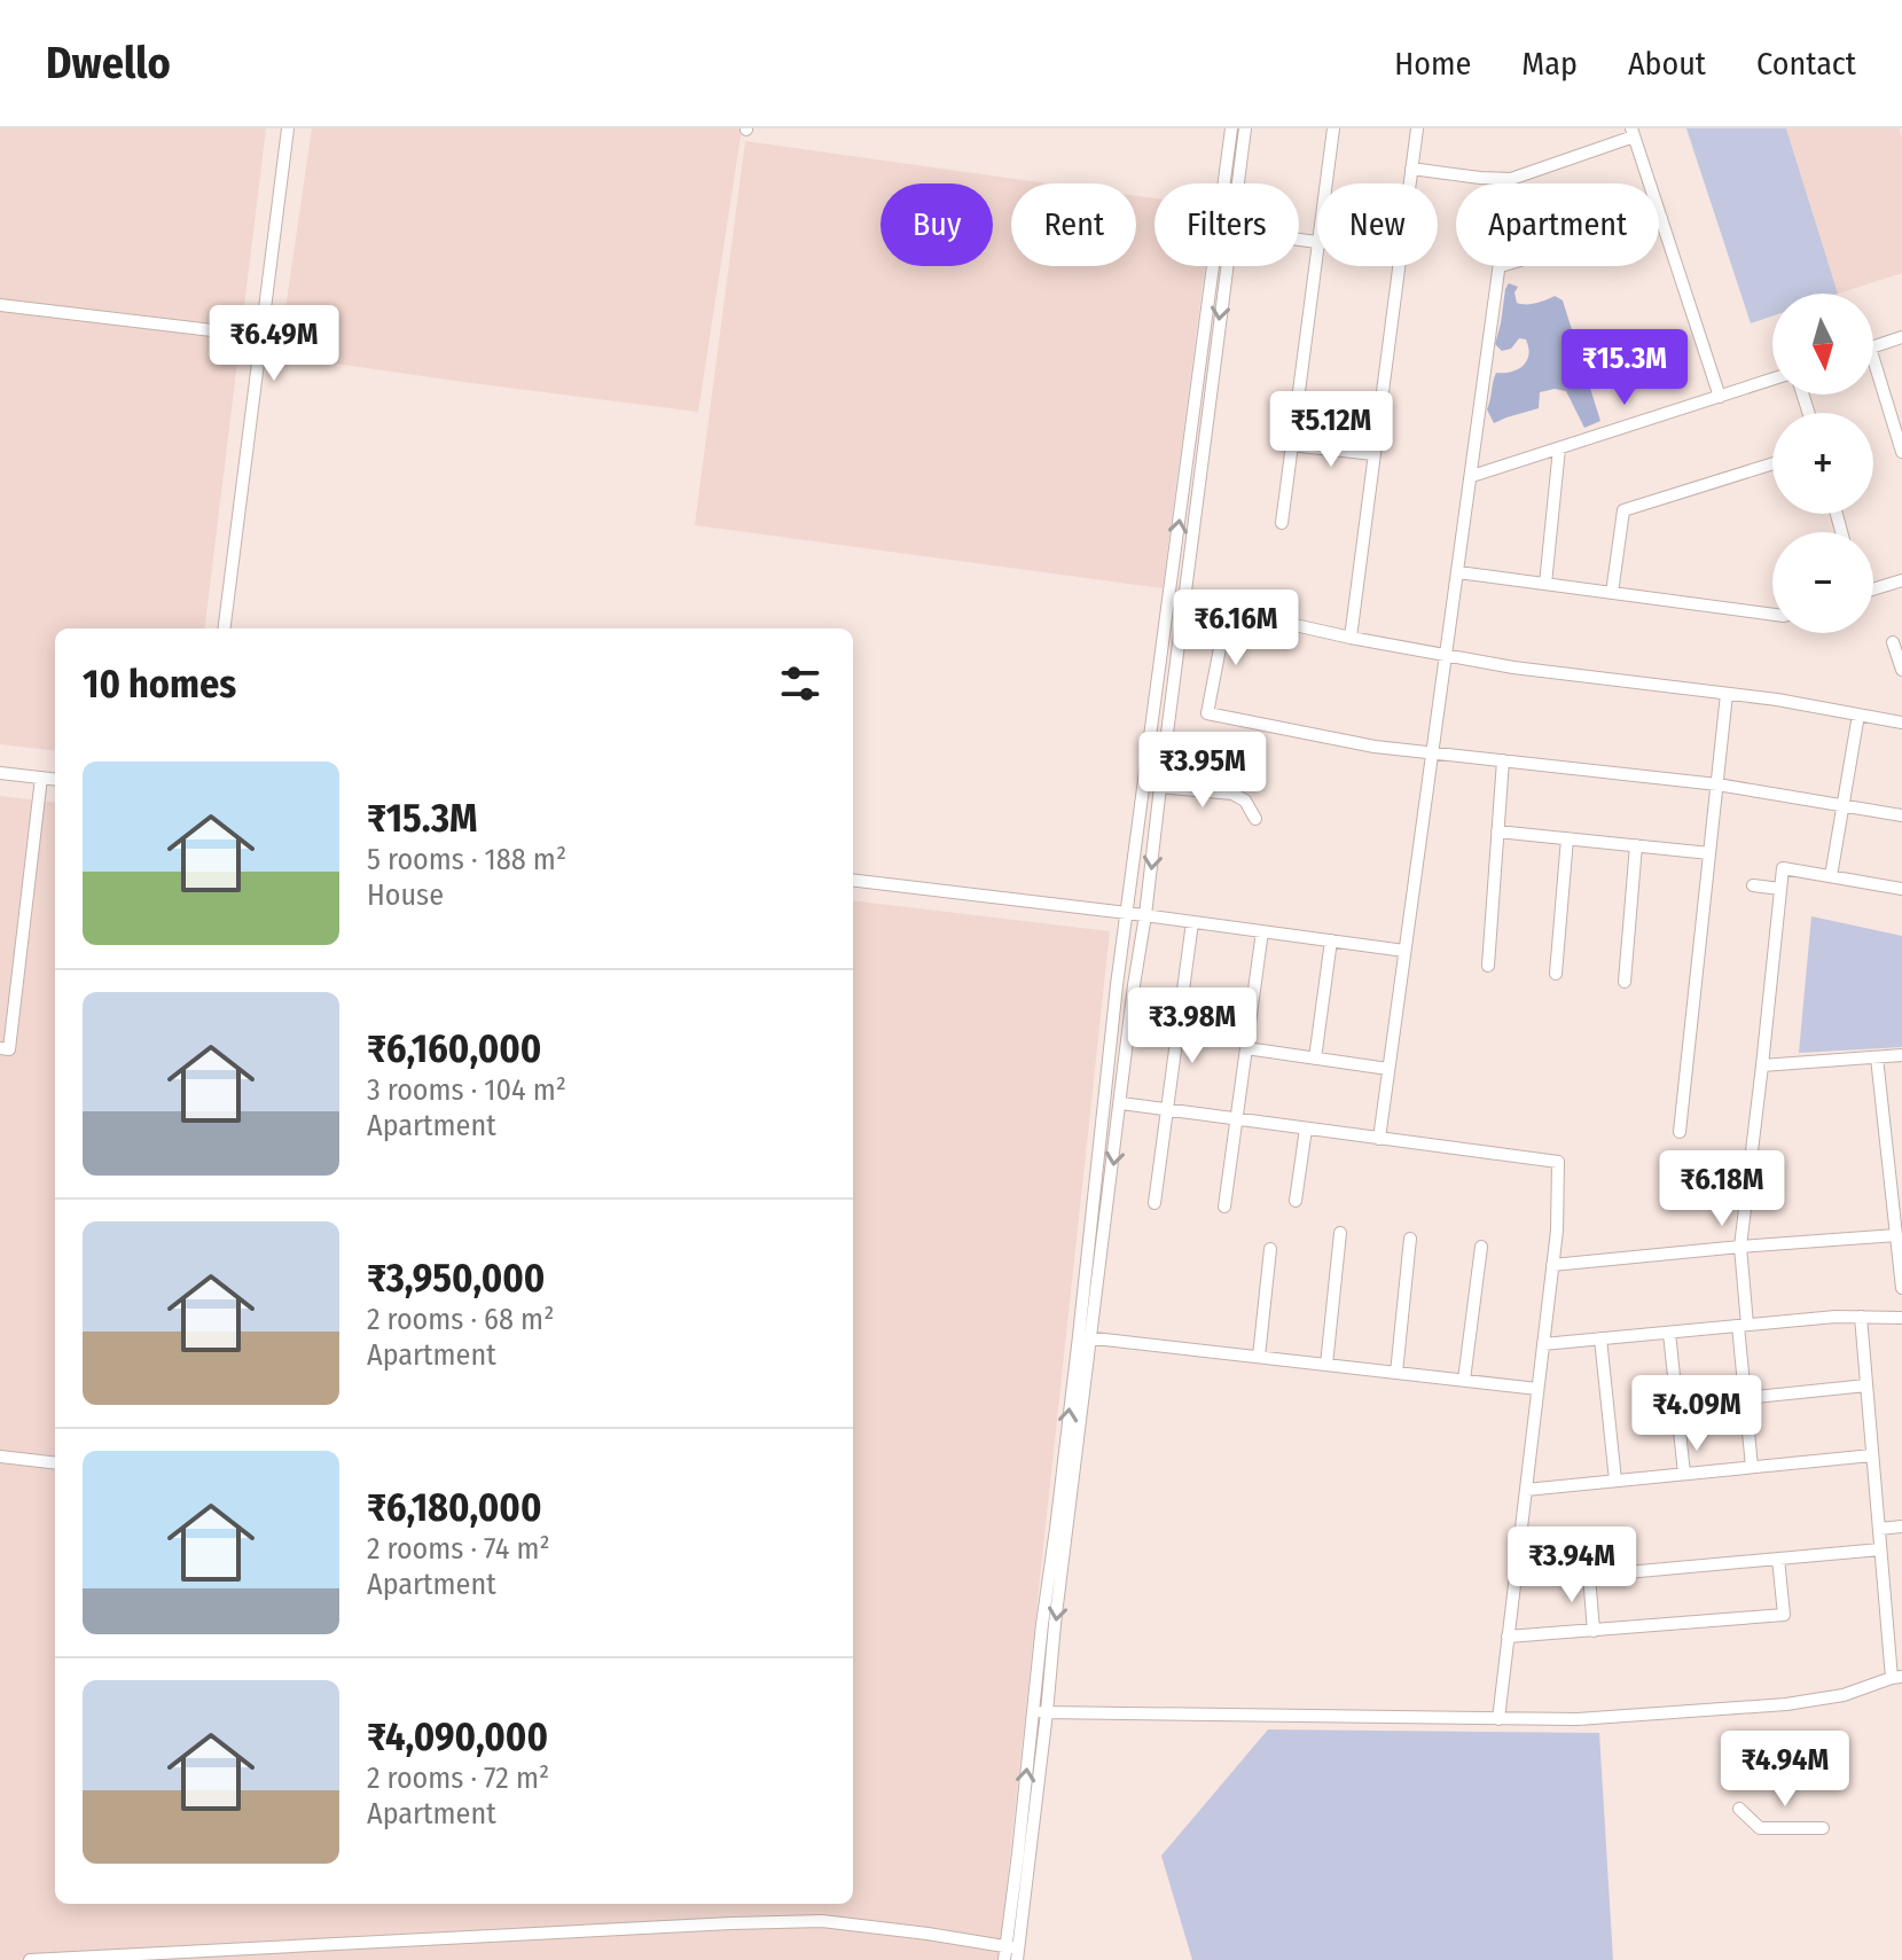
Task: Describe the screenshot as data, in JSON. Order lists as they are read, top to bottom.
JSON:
{
  "north": "bottom",
  "page": {
    "header": "Dwello",
    "nav": [
      "Home",
      "Map",
      "About",
      "Contact"
    ],
    "chip": [
      "Buy",
      "Rent",
      "Filters",
      "New",
      "Apartment"
    ],
    "map_buttons": ["+", "−"],
    "price": [
      "₹6.49M",
      "₹15.3M",
      "₹5.12M",
      "₹6.16M",
      "₹3.95M",
      "₹3.98M",
      "₹6.18M",
      "₹4.09M",
      "₹3.94M",
      "₹4.94M"
    ],
    "heading": "10 homes",
    "list": [
      {
        "name": "₹15.3M",
        "note": "5 rooms · 188 m² · House"
      },
      {
        "name": "₹6,160,000",
        "note": "3 rooms · 104 m² · Apartment"
      },
      {
        "name": "₹3,950,000",
        "note": "2 rooms · 68 m² · Apartment"
      },
      {
        "name": "₹6,180,000",
        "note": "2 rooms · 74 m² · Apartment"
      },
      {
        "name": "₹4,090,000",
        "note": "2 rooms · 72 m² · Apartment"
      }
    ]
  }
}
